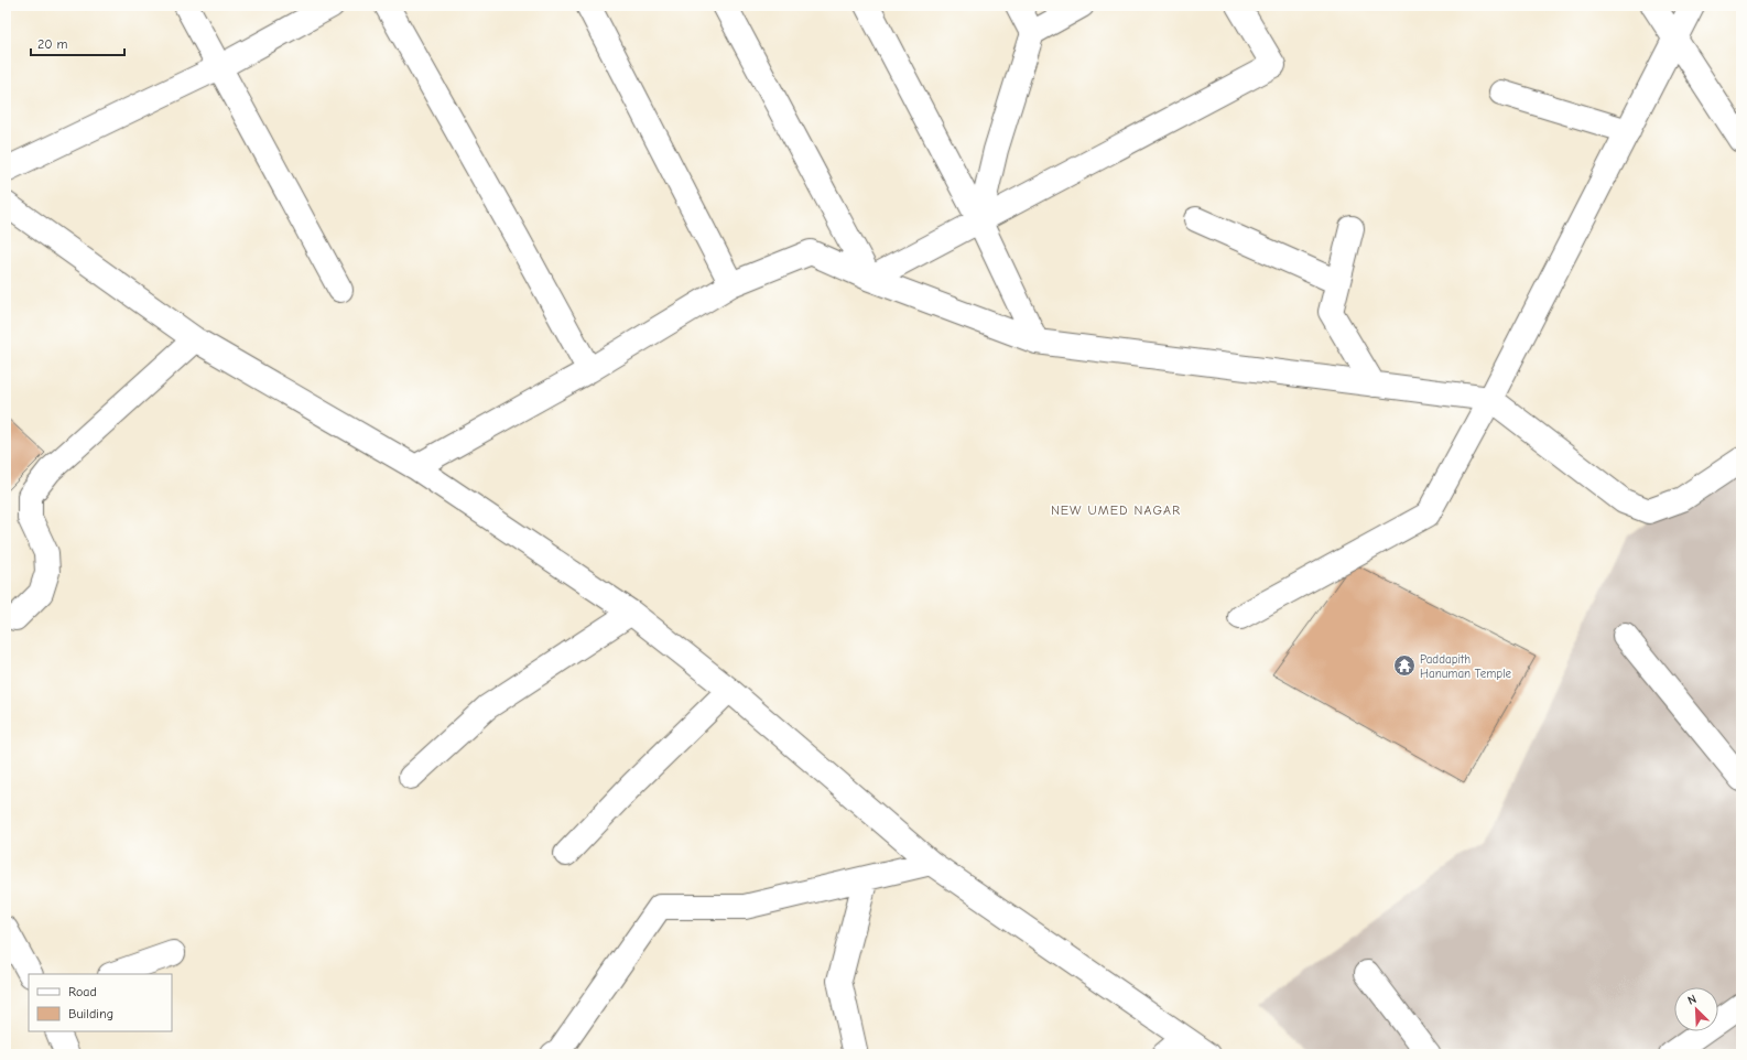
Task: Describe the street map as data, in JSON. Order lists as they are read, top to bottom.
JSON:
{
  "districts": ["NEW UMED NAGAR"],
  "places": {
    "temple": ["Paddapith Hanuman Temple"]
  },
  "legend": ["Road", "Building"],
  "scale_bar": "20 m",
  "north": "top left"
}
